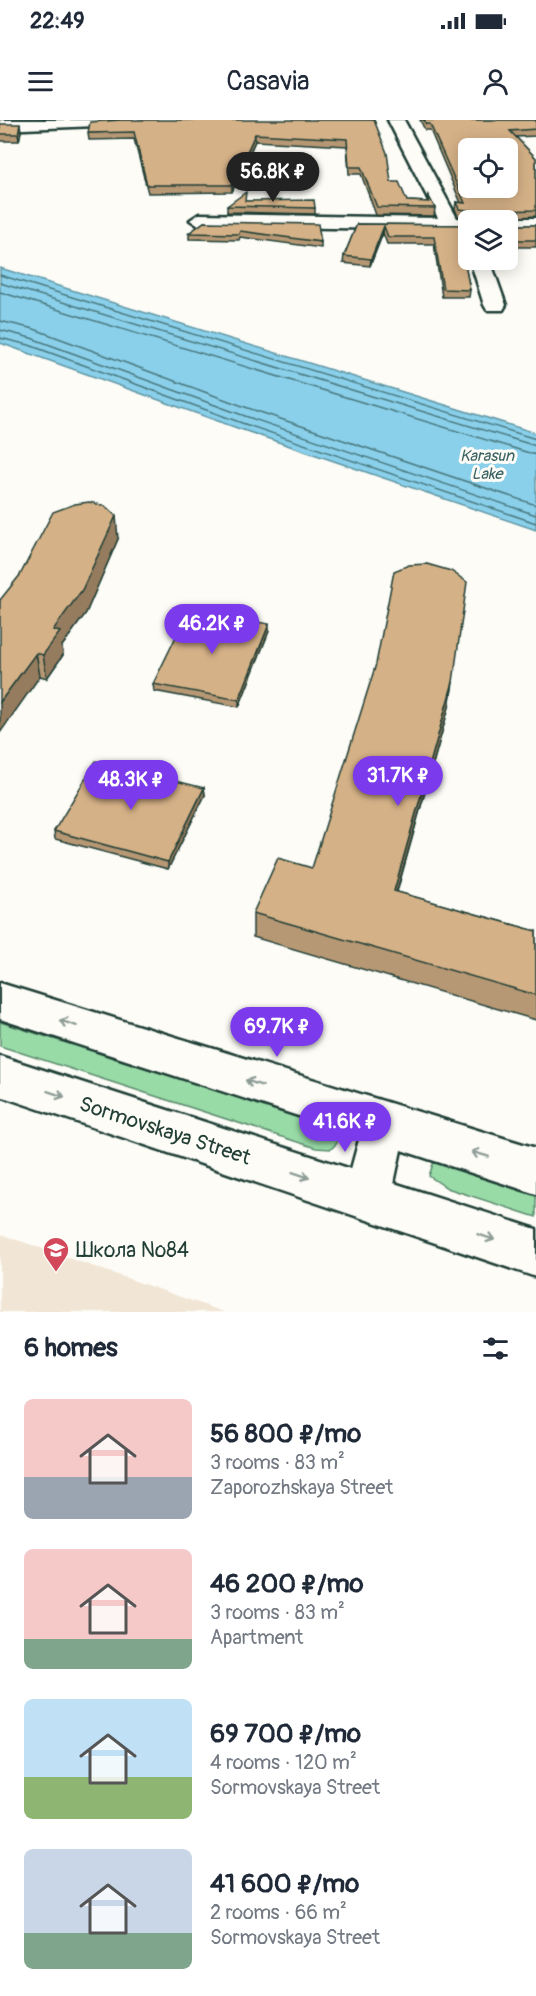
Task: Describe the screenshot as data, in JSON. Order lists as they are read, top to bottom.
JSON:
{
  "streets": {
    "street": ["Sormovskaya Street"]
  },
  "water": ["Karasun Lake"],
  "places": {
    "school or university": ["Школа №84"]
  },
  "page": {
    "status": "22:49",
    "header": "Casavia",
    "price": [
      "56.8K ₽",
      "46.2K ₽",
      "31.7K ₽",
      "48.3K ₽",
      "69.7K ₽",
      "41.6K ₽"
    ],
    "heading": "6 homes",
    "list": [
      {
        "name": "56 800 ₽/mo",
        "note": "3 rooms · 83 m² · Zaporozhskaya Street"
      },
      {
        "name": "46 200 ₽/mo",
        "note": "3 rooms · 83 m² · Apartment"
      },
      {
        "name": "69 700 ₽/mo",
        "note": "4 rooms · 120 m² · Sormovskaya Street"
      },
      {
        "name": "41 600 ₽/mo",
        "note": "2 rooms · 66 m² · Sormovskaya Street"
      }
    ]
  }
}
